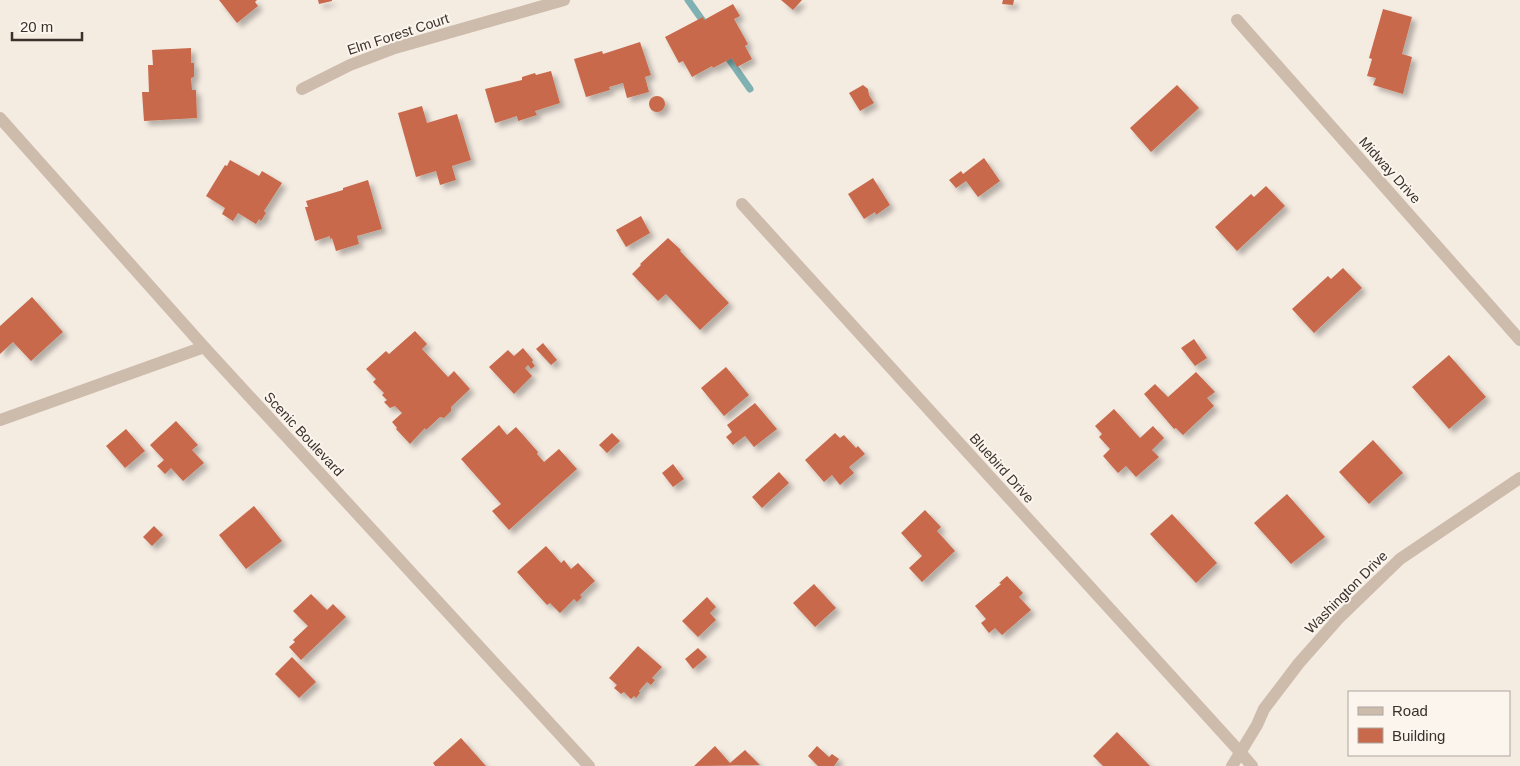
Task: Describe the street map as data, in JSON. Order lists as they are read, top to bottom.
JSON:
{
  "streets": {
    "street": [
      "Elm Forest Court",
      "Midway Drive",
      "Scenic Boulevard",
      "Bluebird Drive",
      "Washington Drive"
    ]
  },
  "crossings": [
    ["Bluebird Drive", "Washington Drive"]
  ],
  "legend": ["Road", "Building"],
  "scale_bar": "20 m"
}
